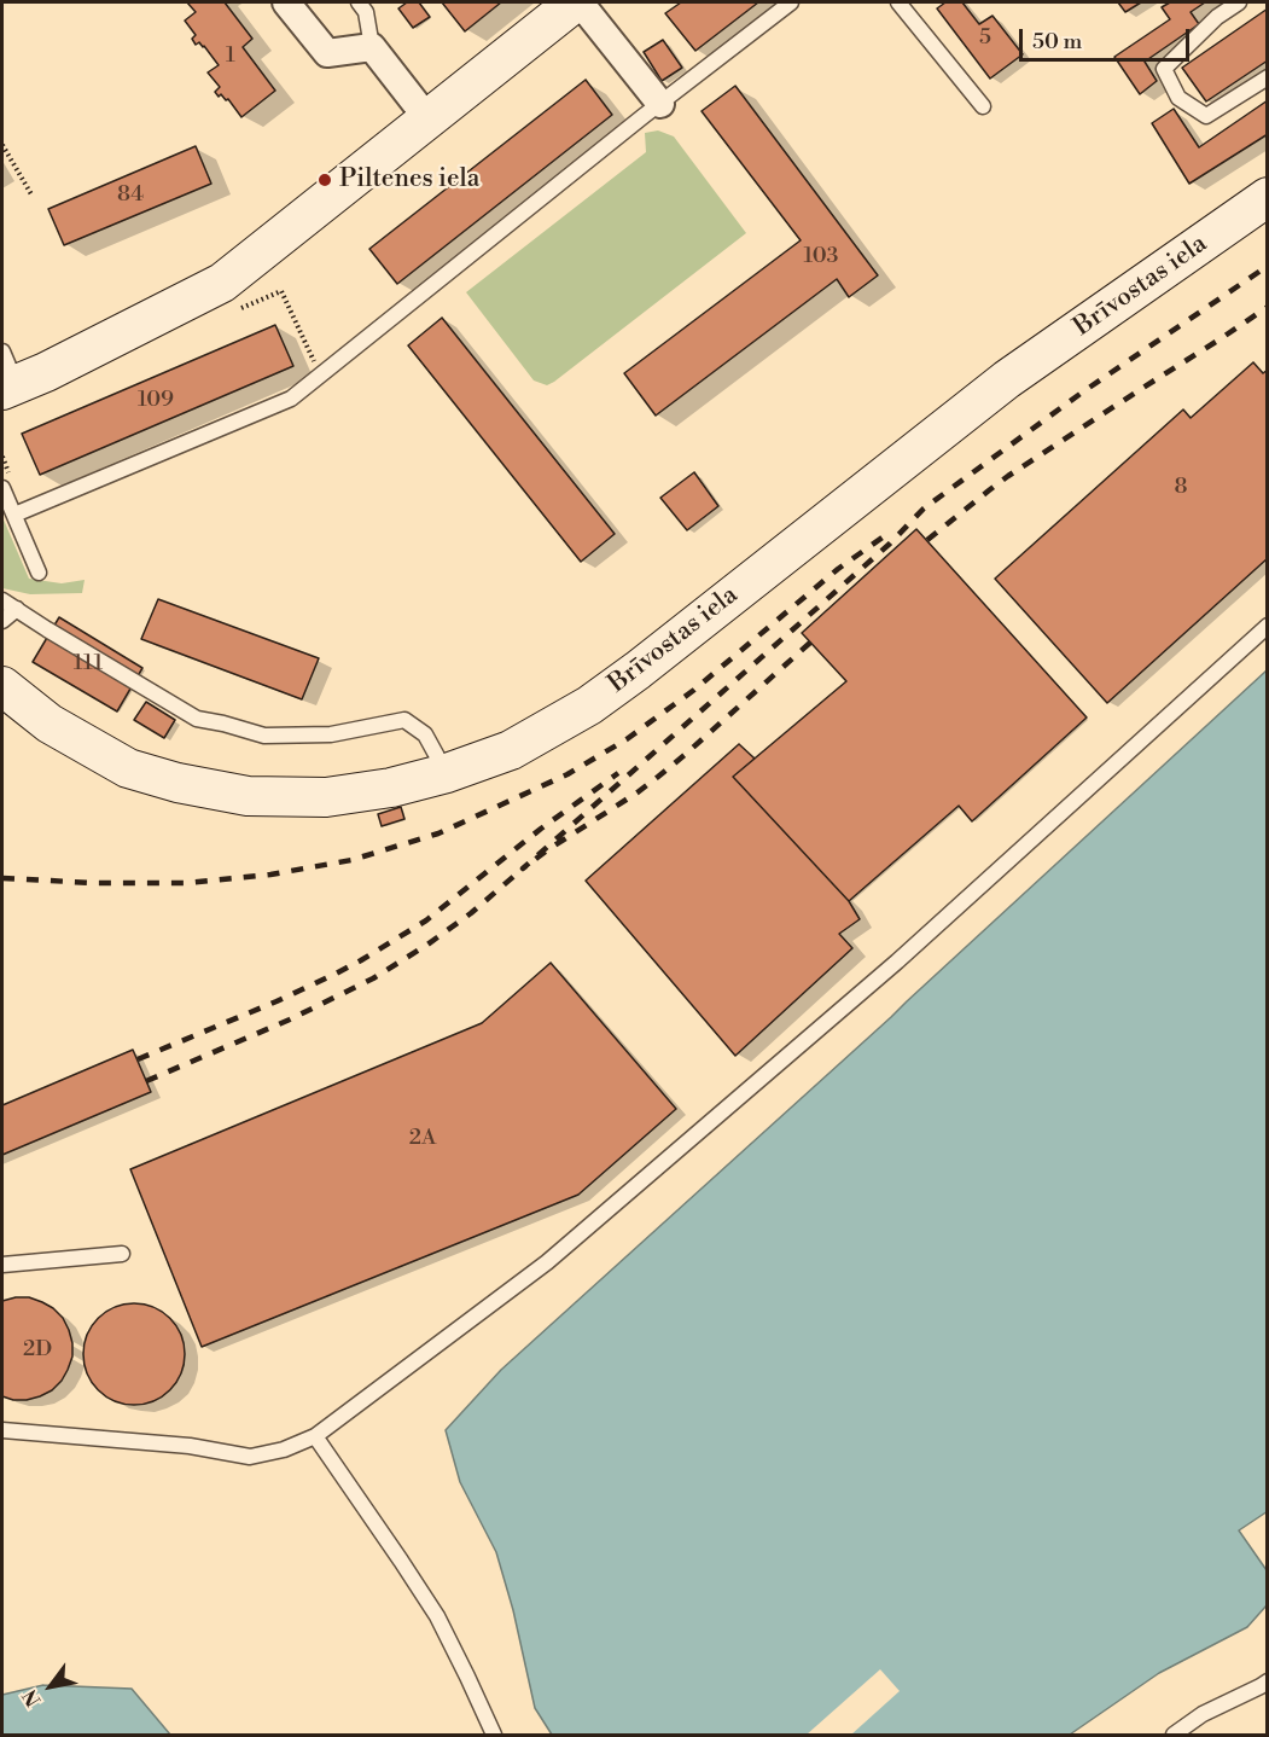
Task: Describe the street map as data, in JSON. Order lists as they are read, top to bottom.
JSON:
{
  "streets": {
    "street": ["Brīvostas iela"]
  },
  "places": ["Piltenes iela"],
  "house_numbers": [
    "5",
    "1",
    "84",
    "103",
    "109",
    "8",
    "111",
    "2A",
    "2D"
  ],
  "scale_bar": "50 m",
  "north": "bottom left"
}
